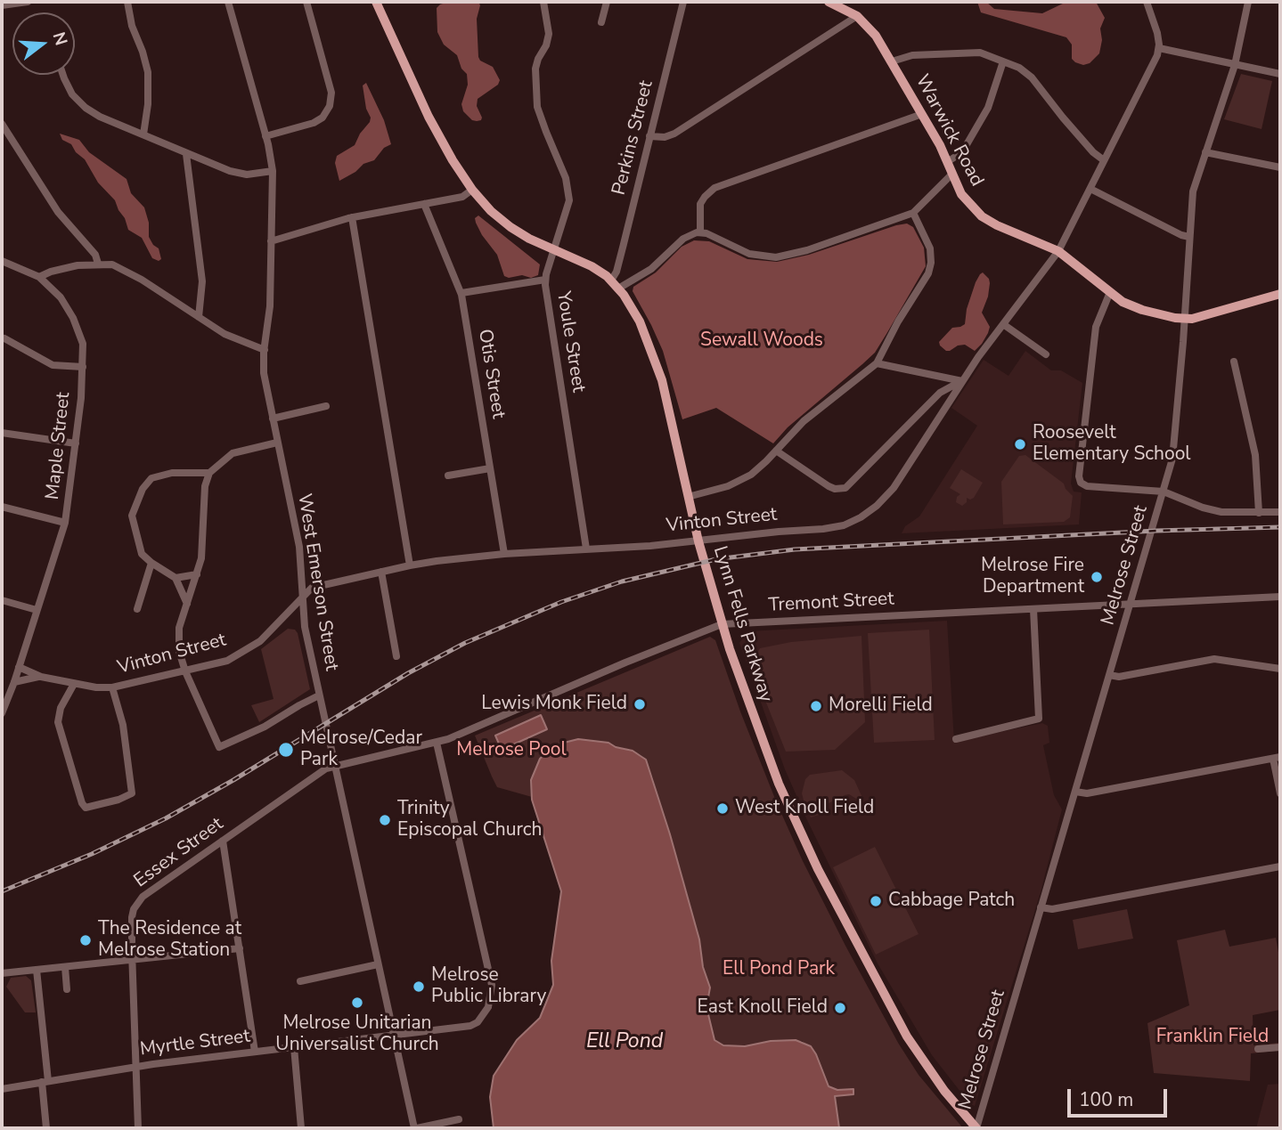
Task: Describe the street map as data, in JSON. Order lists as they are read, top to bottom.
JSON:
{
  "streets": {
    "main road": ["Warwick Road", "Lynn Fells Parkway"],
    "street": [
      "Perkins Street",
      "Youle Street",
      "Otis Street",
      "Maple Street",
      "Vinton Street",
      "Melrose Street",
      "West Emerson Street",
      "Tremont Street",
      "Essex Street",
      "Myrtle Street"
    ]
  },
  "crossings": [
    ["Warwick Road", "Vinton Street"],
    ["Perkins Street", "Lynn Fells Parkway"],
    ["Youle Street", "Vinton Street"],
    ["Youle Street", "Lynn Fells Parkway"],
    ["Otis Street", "Vinton Street"],
    ["Maple Street", "Vinton Street"],
    ["Vinton Street", "West Emerson Street"],
    ["Vinton Street", "Lynn Fells Parkway"],
    ["Melrose Street", "Tremont Street"],
    ["Melrose Street", "Lynn Fells Parkway"],
    ["West Emerson Street", "Tremont Street"],
    ["West Emerson Street", "Essex Street"],
    ["West Emerson Street", "Myrtle Street"],
    ["Tremont Street", "Lynn Fells Parkway"],
    ["Tremont Street", "Essex Street"],
    ["Tremont Street", "Myrtle Street"],
    ["Essex Street", "Myrtle Street"]
  ],
  "water": ["Ell Pond"],
  "parks": [
    "Sewall Woods",
    "Melrose Pool",
    "Ell Pond Park",
    "Franklin Field"
  ],
  "places": [
    "Roosevelt Elementary School",
    "Melrose Fire Department",
    "Lewis Monk Field",
    "Morelli Field",
    "Melrose/Cedar Park",
    "West Knoll Field",
    "Trinity Episcopal Church",
    "Cabbage Patch",
    "The Residence at Melrose Station",
    "Melrose Public Library",
    "Melrose Unitarian Universalist Church",
    "East Knoll Field"
  ],
  "scale_bar": "100 m",
  "north": "right"
}
